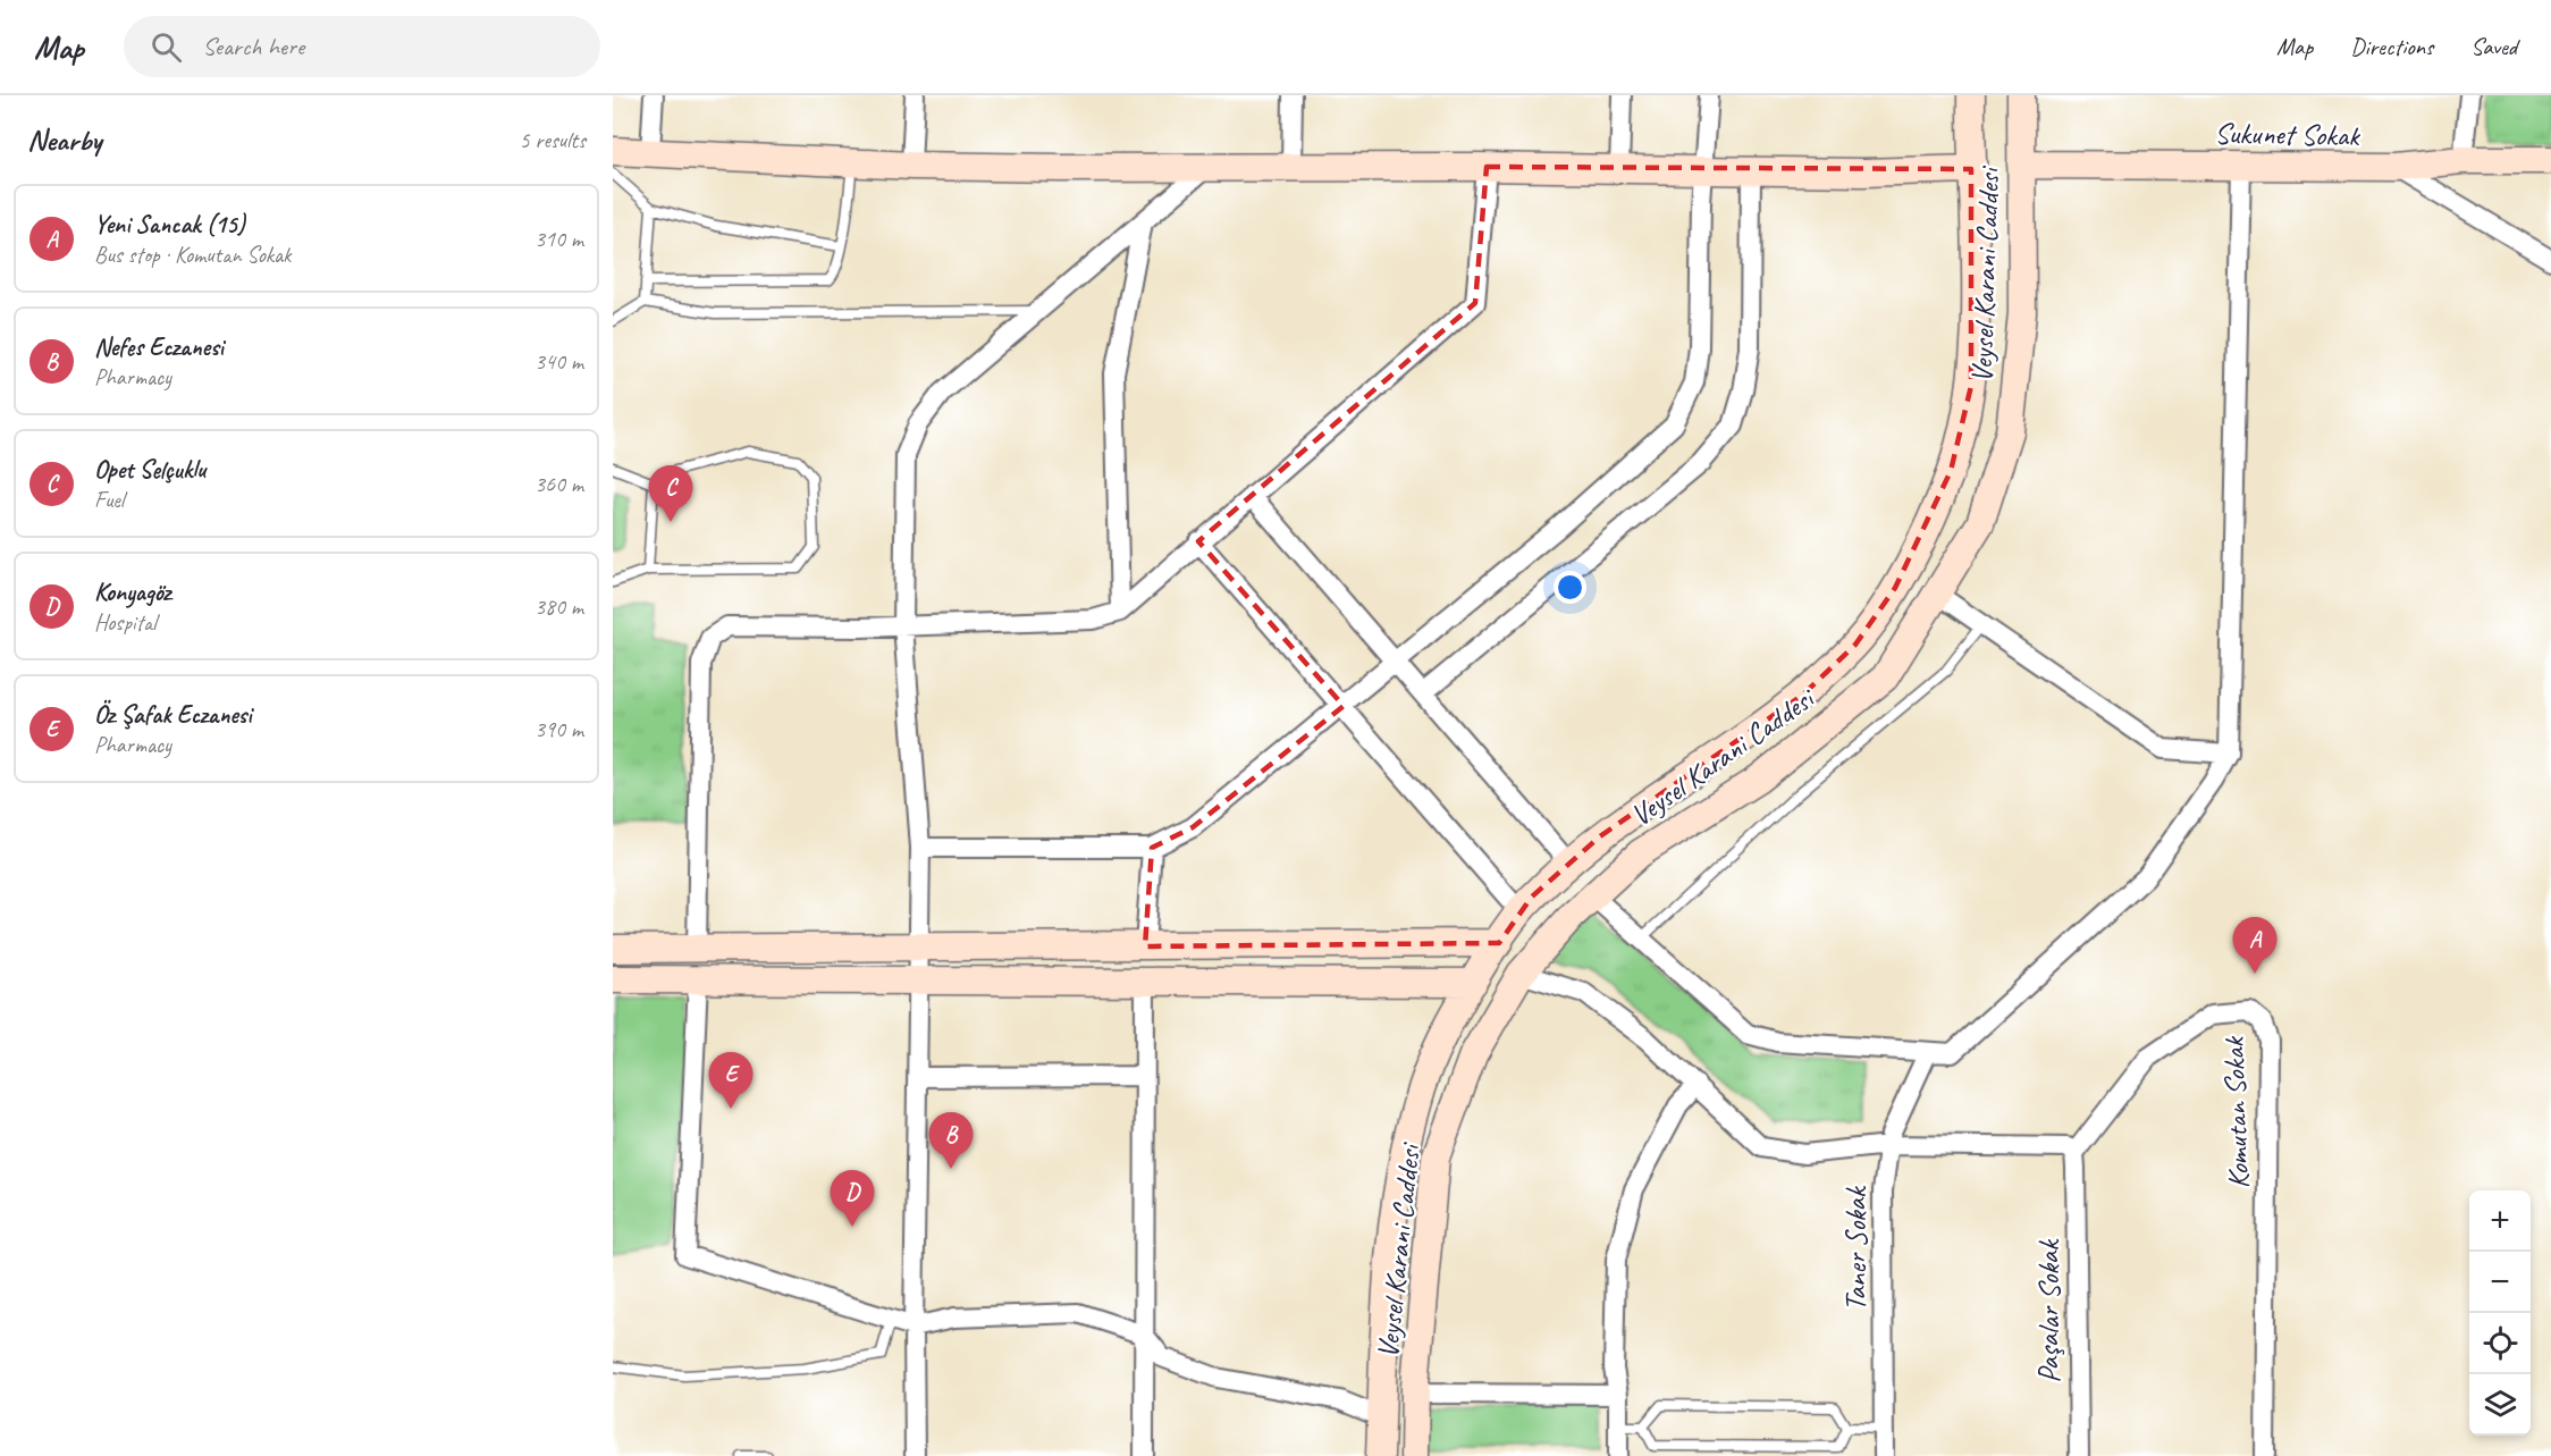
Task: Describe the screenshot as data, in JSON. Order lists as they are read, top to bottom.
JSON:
{
  "streets": {
    "street": [
      "Sukunet Sokak",
      "Veysel Karani Caddesi",
      "Komutan Sokak",
      "Taner Sokak",
      "Paşalar Sokak"
    ]
  },
  "crossings": [
    ["Sukunet Sokak", "Veysel Karani Caddesi"],
    ["Komutan Sokak", "Paşalar Sokak"]
  ],
  "page": {
    "header": "Map",
    "search": "Search here",
    "nav": ["Map", "Directions", "Saved"],
    "heading": ["Nearby", "5 results"],
    "list": [
      {
        "mark": "A",
        "name": "Yeni Sancak (15)",
        "note": "Bus stop · Komutan Sokak",
        "value": "310 m"
      },
      {
        "mark": "B",
        "name": "Nefes Eczanesi",
        "note": "Pharmacy",
        "value": "340 m"
      },
      {
        "mark": "C",
        "name": "Opet Selçuklu",
        "note": "Fuel",
        "value": "360 m"
      },
      {
        "mark": "D",
        "name": "Konyagöz",
        "note": "Hospital",
        "value": "380 m"
      },
      {
        "mark": "E",
        "name": "Öz Şafak Eczanesi",
        "note": "Pharmacy",
        "value": "390 m"
      }
    ],
    "pins": [
      "C",
      "A",
      "E",
      "B",
      "D"
    ],
    "map_buttons": ["+", "−"]
  }
}
